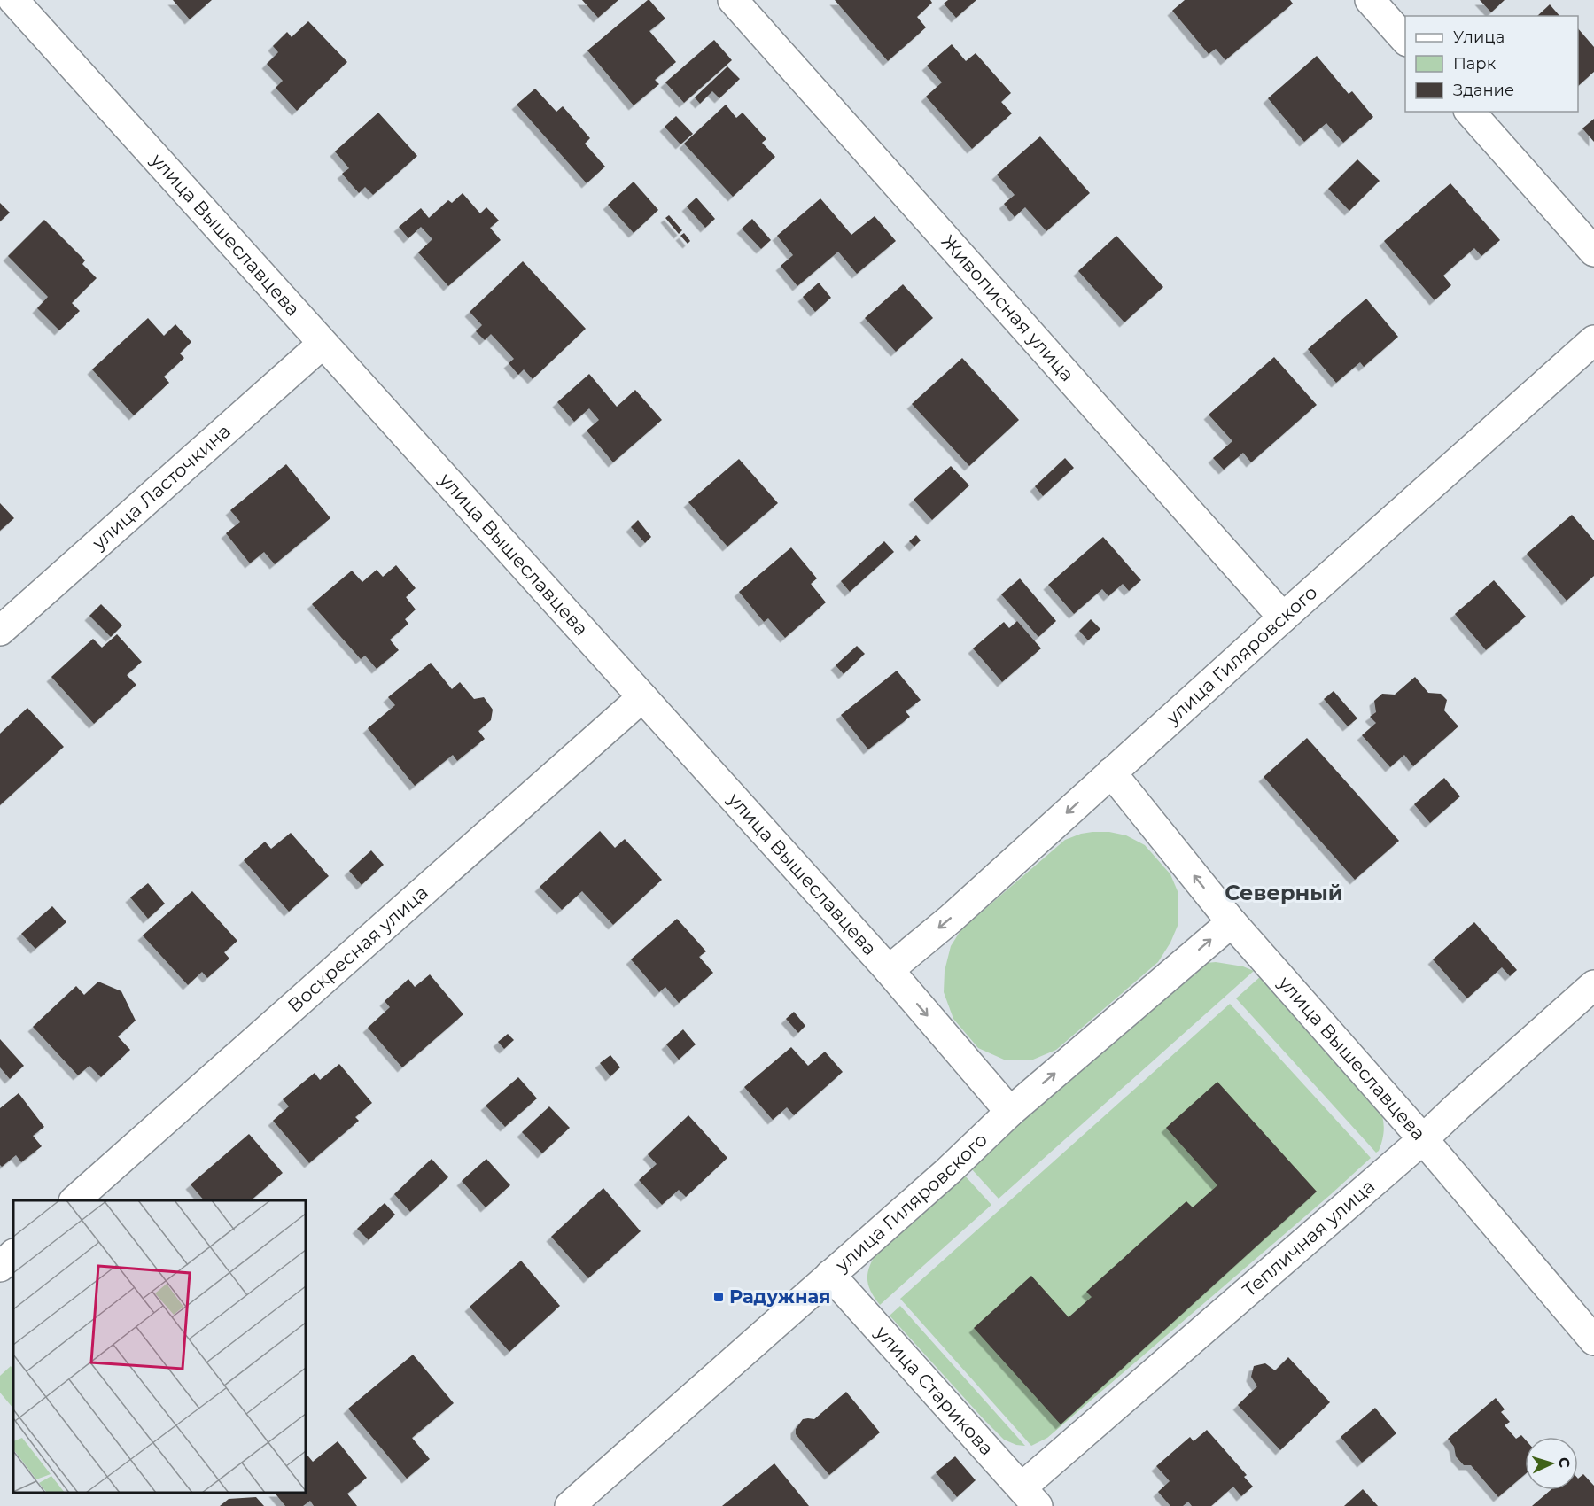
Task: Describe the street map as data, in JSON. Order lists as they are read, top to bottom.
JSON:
{
  "streets": {
    "street": [
      "улица Вышеславцева",
      "Живописная улица",
      "улица Ласточкина",
      "улица Гиляровского",
      "Воскресная улица",
      "Тепличная улица",
      "улица Старикова"
    ]
  },
  "crossings": [
    ["улица Вышеславцева", "улица Ласточкина"],
    ["улица Вышеславцева", "улица Гиляровского"],
    ["улица Вышеславцева", "Воскресная улица"],
    ["улица Вышеславцева", "Тепличная улица"],
    ["Живописная улица", "улица Гиляровского"],
    ["улица Гиляровского", "улица Старикова"],
    ["Тепличная улица", "улица Старикова"]
  ],
  "districts": ["Северный"],
  "places": {
    "transit": ["Радужная"]
  },
  "legend": ["Улица", "Парк", "Здание"],
  "north": "right"
}
